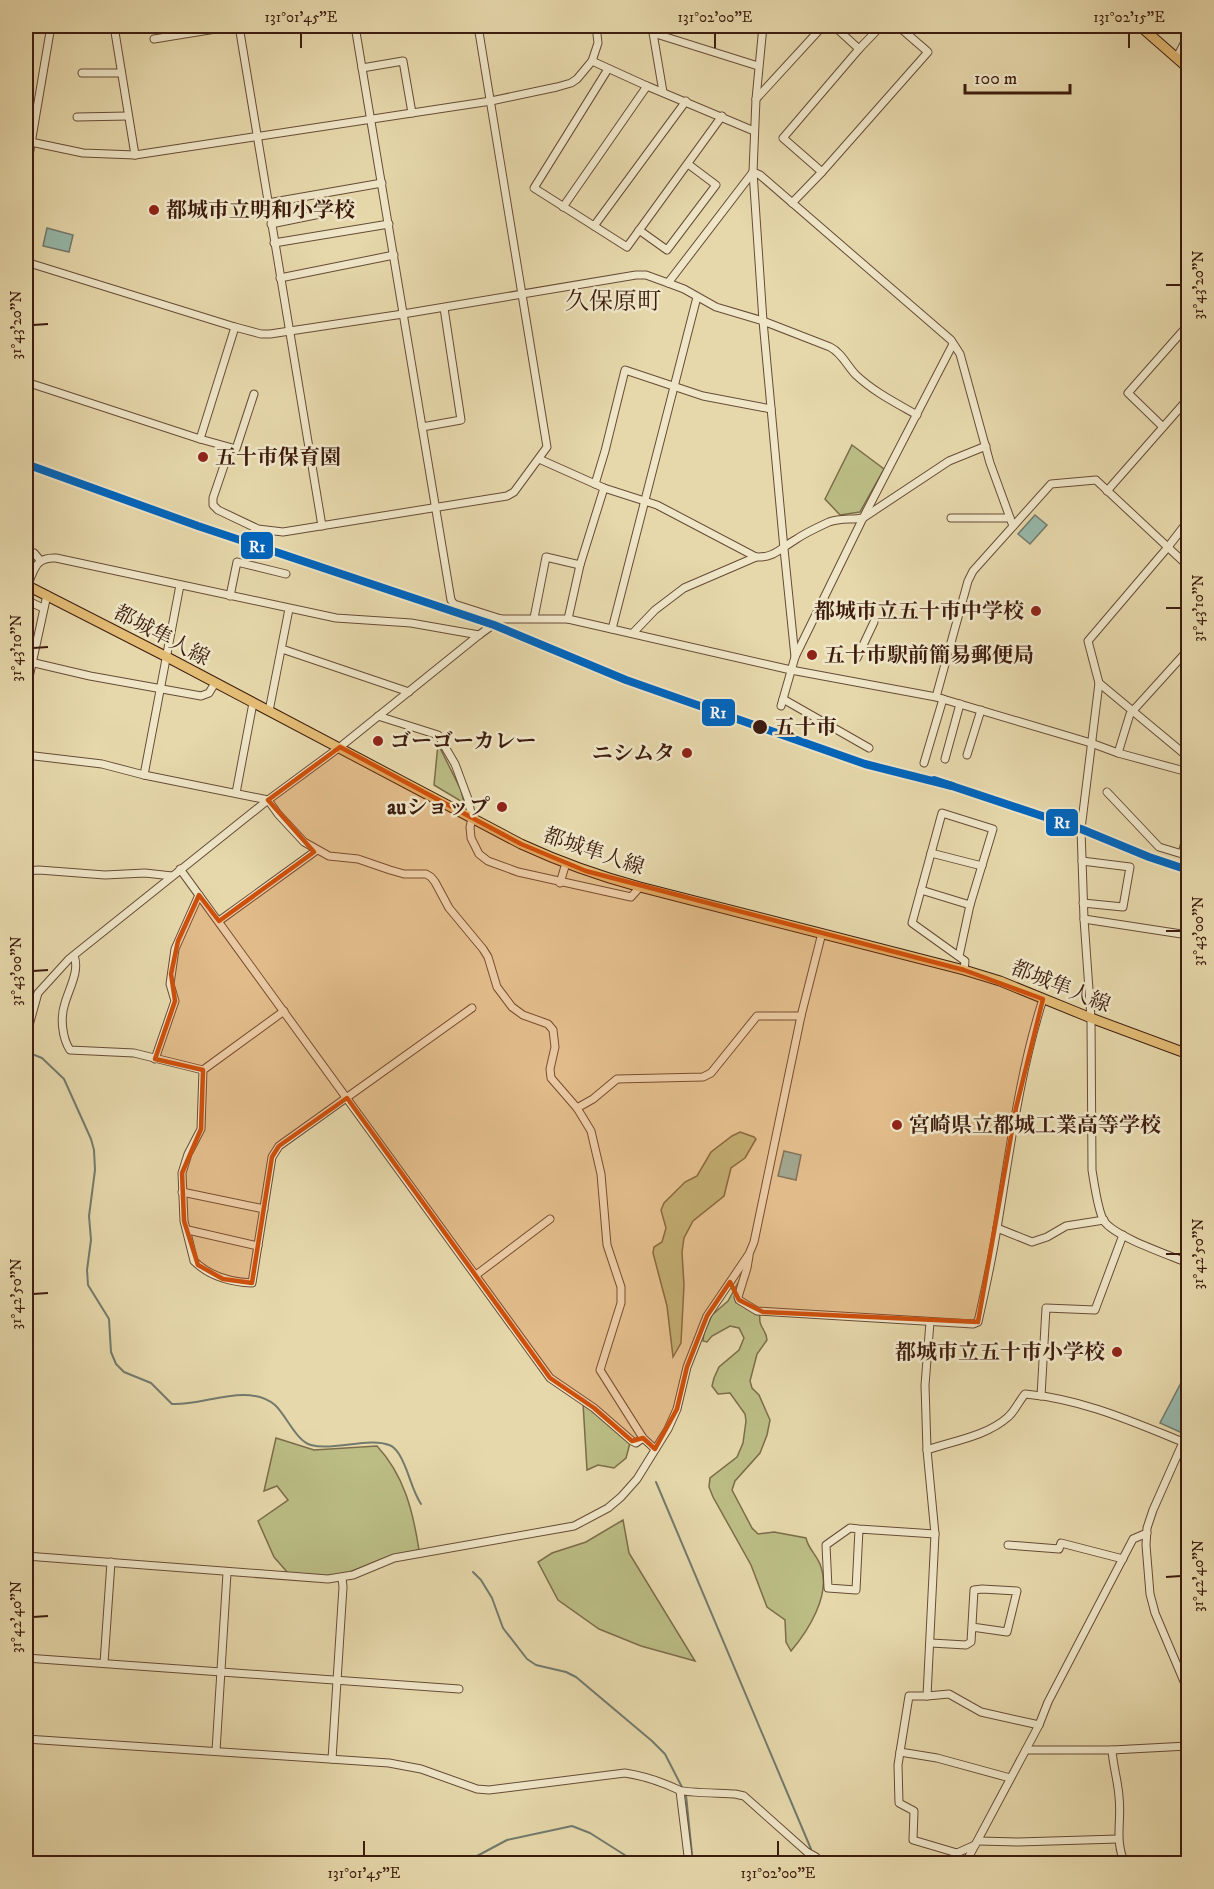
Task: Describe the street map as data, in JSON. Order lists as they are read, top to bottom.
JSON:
{
  "streets": {
    "main road": ["都城隼人線"]
  },
  "districts": ["久保原町"],
  "places": [
    "都城市立明和小学校",
    "五十市保育園",
    "都城市立五十市中学校",
    "五十市駅前簡易郵便局",
    "五十市",
    "ゴーゴーカレー",
    "ニシムタ",
    "auショップ",
    "宮崎県立都城工業高等学校",
    "都城市立五十市小学校"
  ],
  "lines": ["transit line R1"],
  "scale_bar": "100 m",
  "coordinates": [
    "131°01'45\"E",
    "131°02'00\"E",
    "131°02'15\"E",
    "31°43'20\"N",
    "31°43'10\"N",
    "31°43'00\"N",
    "31°42'50\"N",
    "31°42'40\"N"
  ]
}
